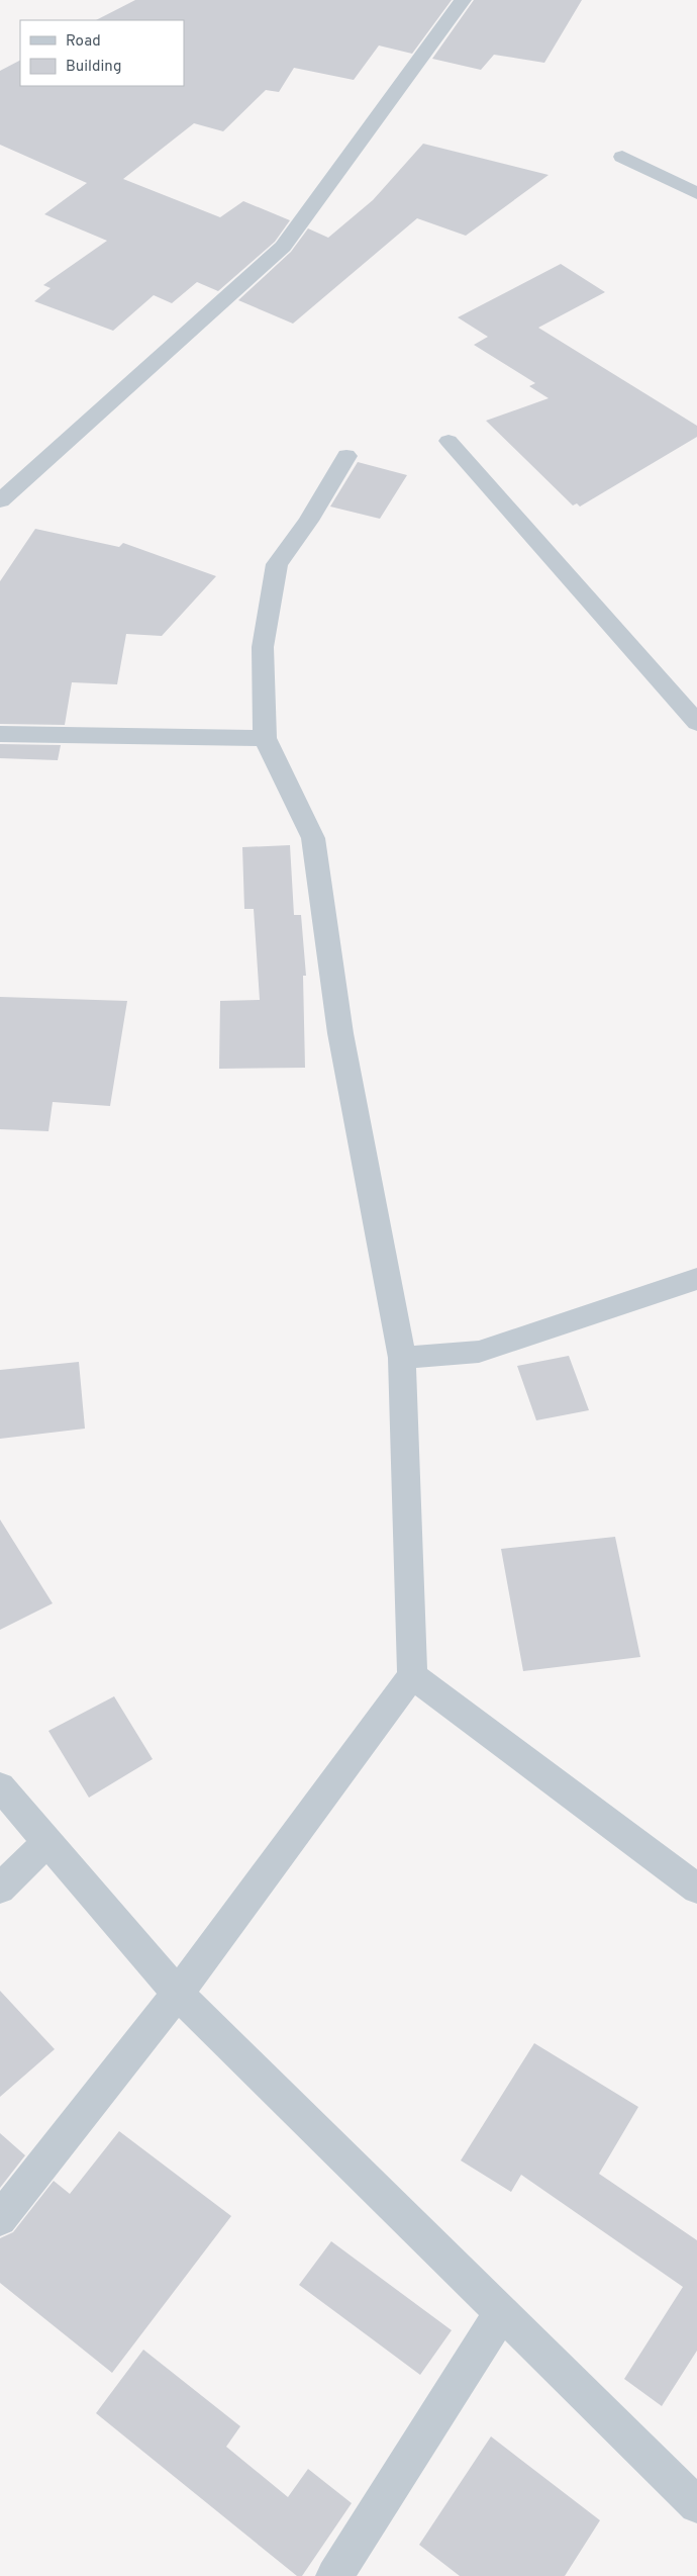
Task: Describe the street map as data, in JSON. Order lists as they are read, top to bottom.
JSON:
{
  "legend": ["Road", "Building"]
}
